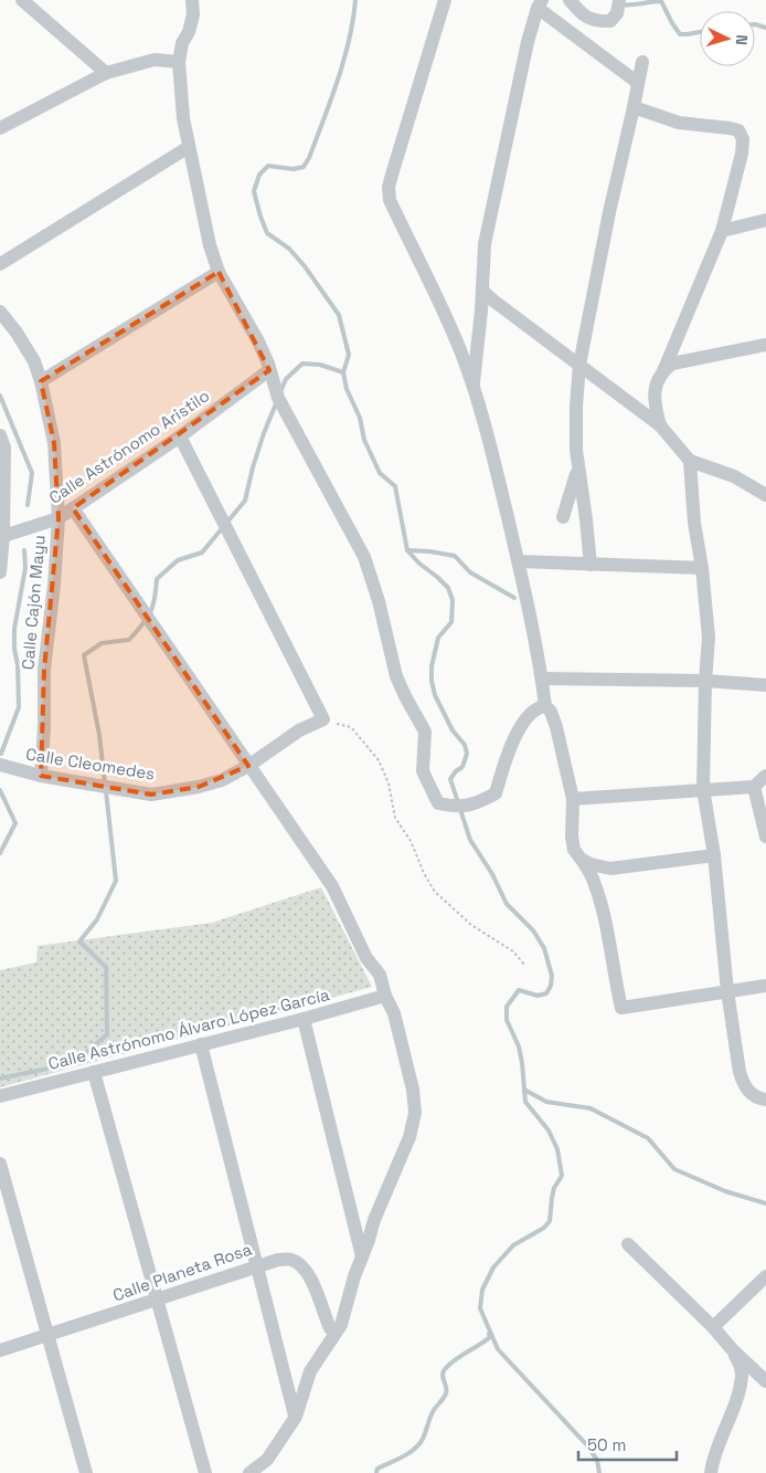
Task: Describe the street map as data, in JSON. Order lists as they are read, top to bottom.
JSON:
{
  "streets": {
    "street": [
      "Calle Astrónomo Aristilo",
      "Calle Cajón Mayu",
      "Calle Cleomedes",
      "Calle Astrónomo Álvaro López García",
      "Calle Planeta Rosa"
    ]
  },
  "crossings": [
    ["Calle Astrónomo Aristilo", "Calle Cajón Mayu"],
    ["Calle Cajón Mayu", "Calle Cleomedes"]
  ],
  "scale_bar": "50 m",
  "north": "right"
}
